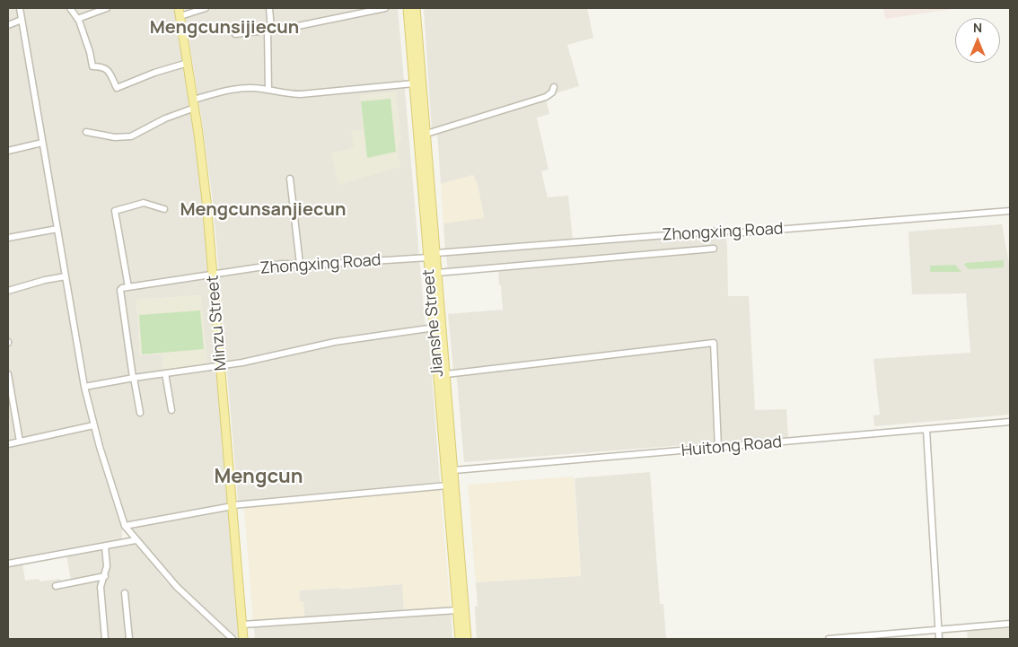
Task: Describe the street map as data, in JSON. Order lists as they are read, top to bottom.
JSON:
{
  "streets": {
    "main road": ["Minzu Street", "Jianshe Street"],
    "street": ["Zhongxing Road", "Huitong Road"]
  },
  "crossings": [
    ["Zhongxing Road", "Minzu Street"],
    ["Zhongxing Road", "Jianshe Street"],
    ["Jianshe Street", "Huitong Road"]
  ],
  "districts": ["Mengcunsijiecun", "Mengcunsanjiecun", "Mengcun"],
  "north": "top"
}
